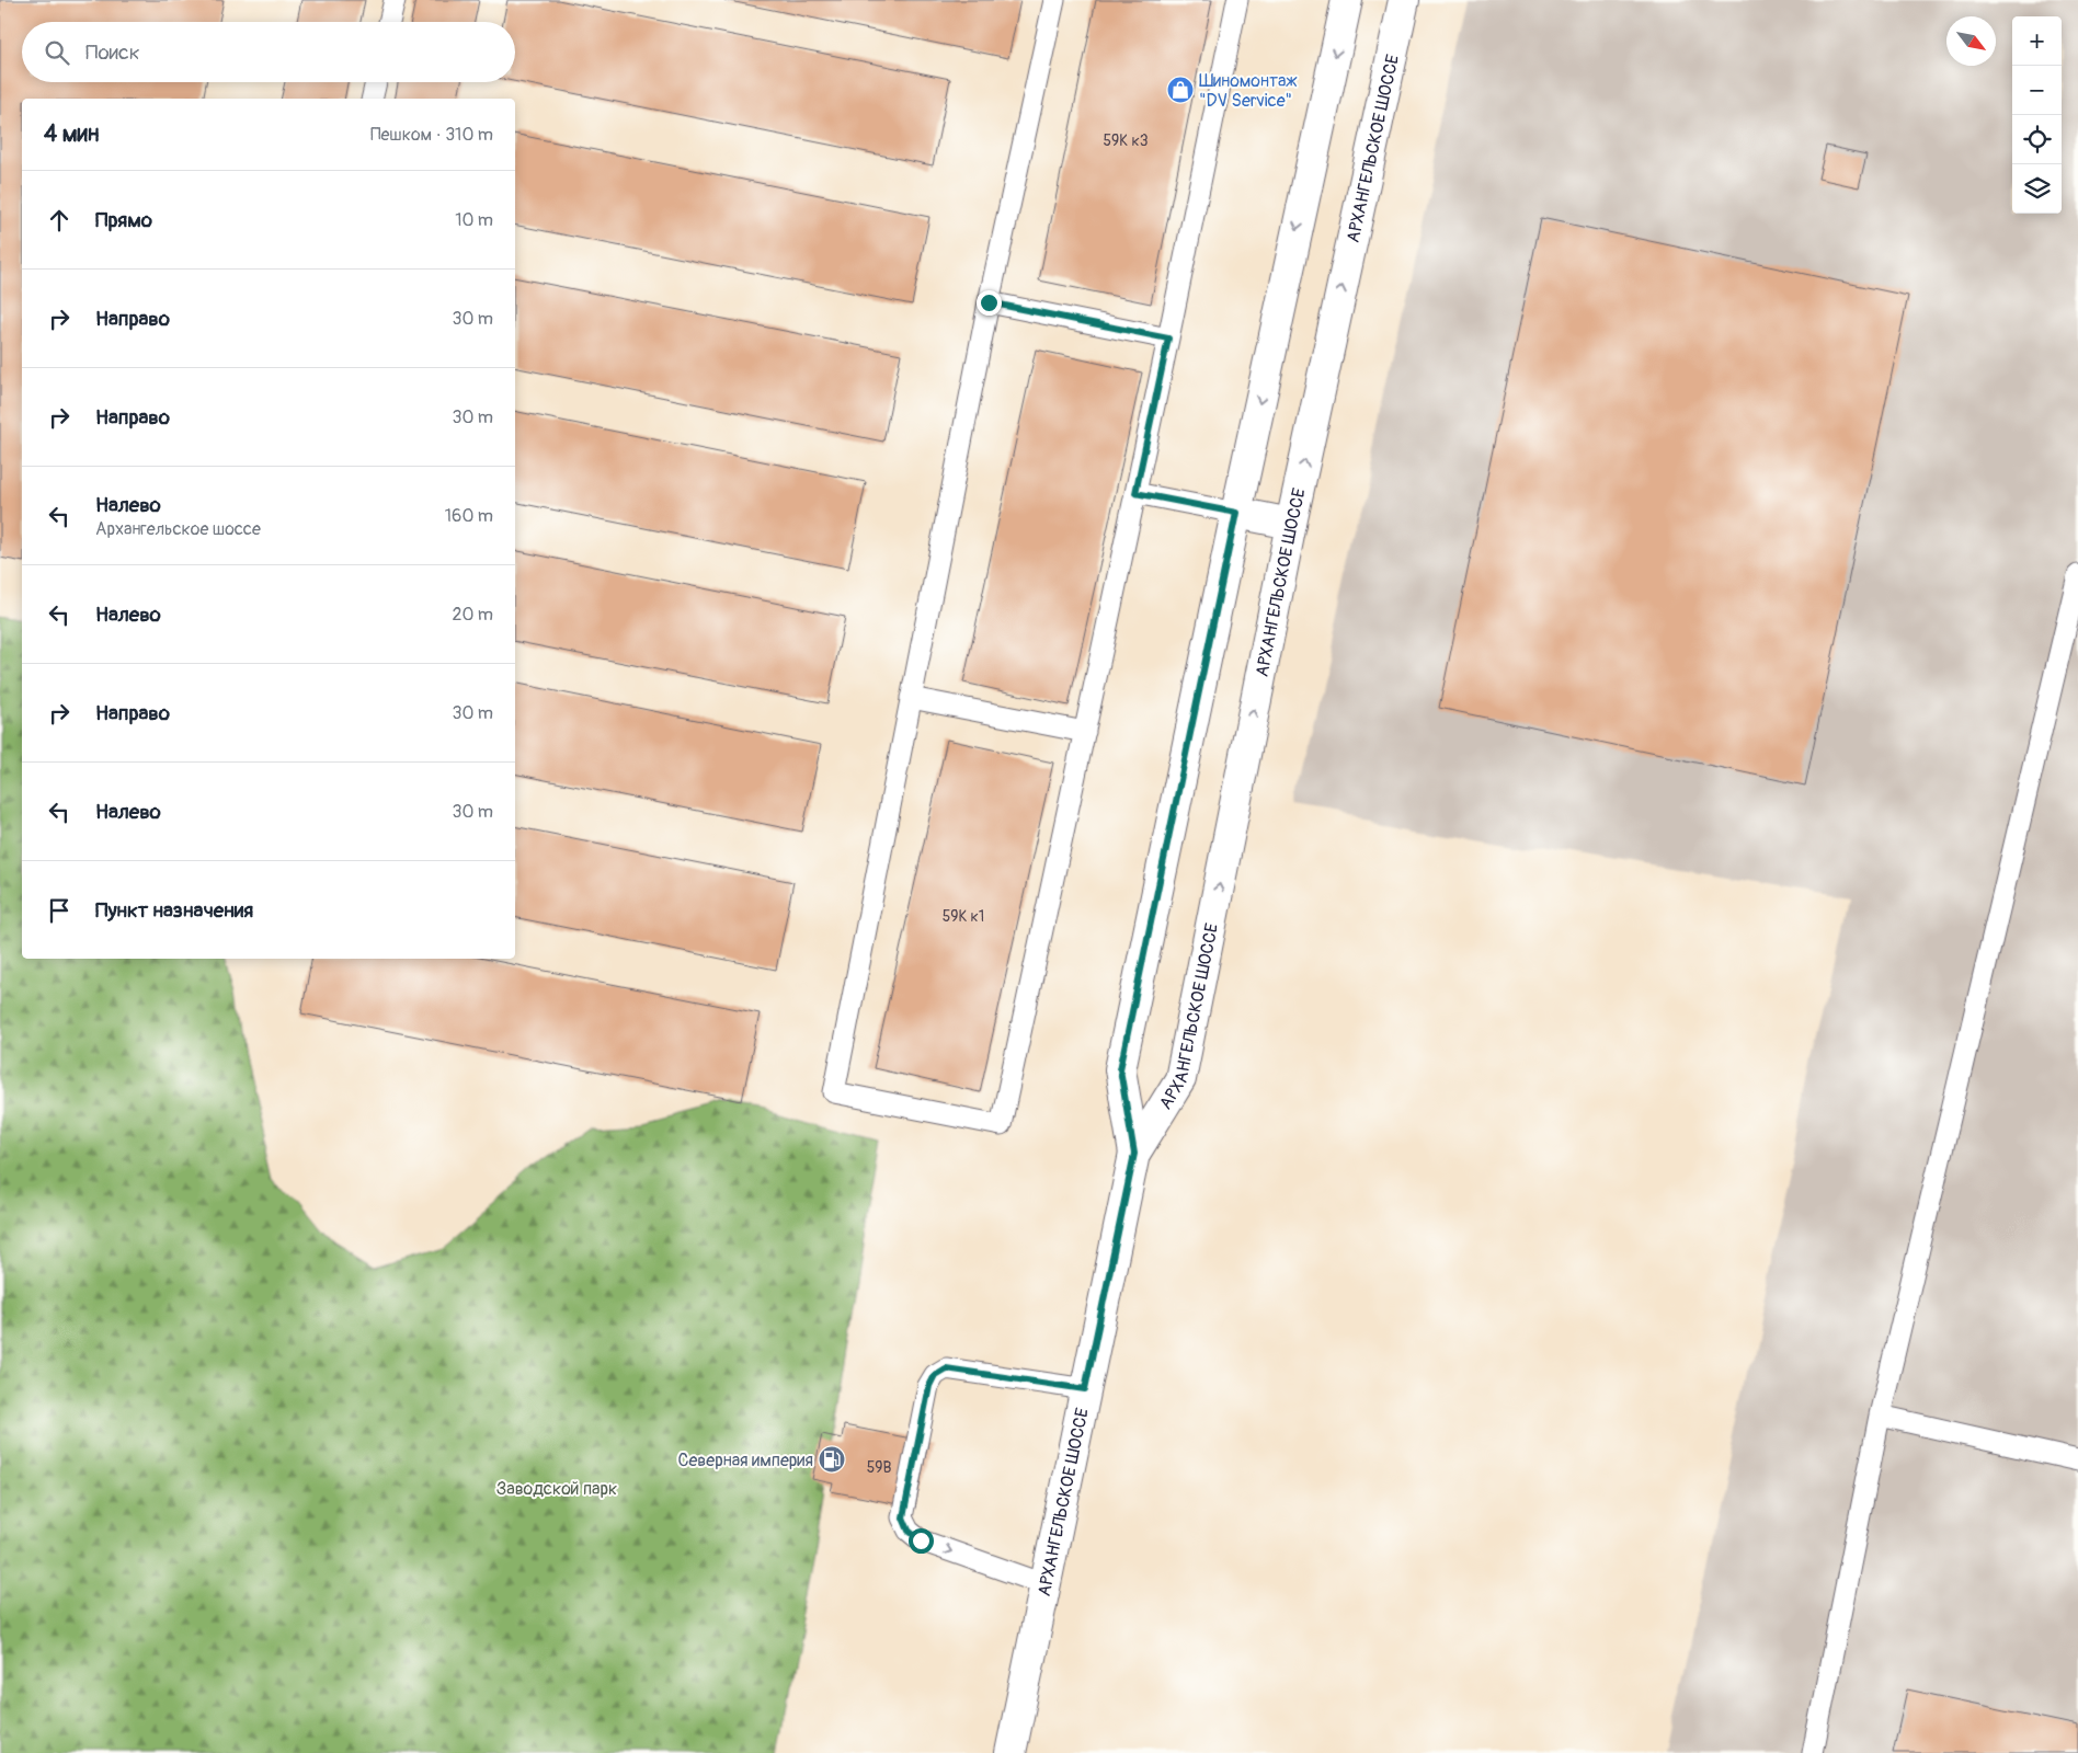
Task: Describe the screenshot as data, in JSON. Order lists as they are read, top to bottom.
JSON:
{
  "streets": {
    "main road": ["АРХАНГЕЛЬСКОЕ ШОССЕ"]
  },
  "parks": ["Заводской парк"],
  "places": {
    "shop": ["Шиномонтаж \"DV Service\""],
    "fuel station": ["Северная империя"]
  },
  "house_numbers": ["59К к3", "59К к1", "59В"],
  "north": "bottom right",
  "page": {
    "map_buttons": ["+", "−"],
    "search": "Поиск",
    "heading": ["4 мин", "Пешком · 310 m"],
    "list": [
      ["Прямо", "10 m"],
      ["Направо", "30 m"],
      ["Направо", "30 m"],
      ["Налево", "Архангельское шоссе", "160 m"],
      ["Налево", "20 m"],
      ["Направо", "30 m"],
      ["Налево", "30 m"],
      "Пункт назначения"
    ]
  }
}
